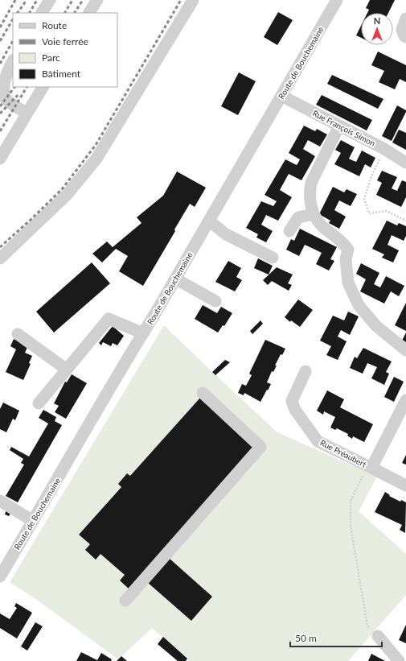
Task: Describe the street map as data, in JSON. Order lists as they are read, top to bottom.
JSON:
{
  "streets": {
    "street": ["Route de Bouchemaine", "Rue François Simon", "Rue Préaubert"]
  },
  "crossings": [
    ["Route de Bouchemaine", "Rue François Simon"]
  ],
  "legend": [
    "Route",
    "Voie ferrée",
    "Parc",
    "Bâtiment"
  ],
  "scale_bar": "50 m",
  "north": "top"
}
